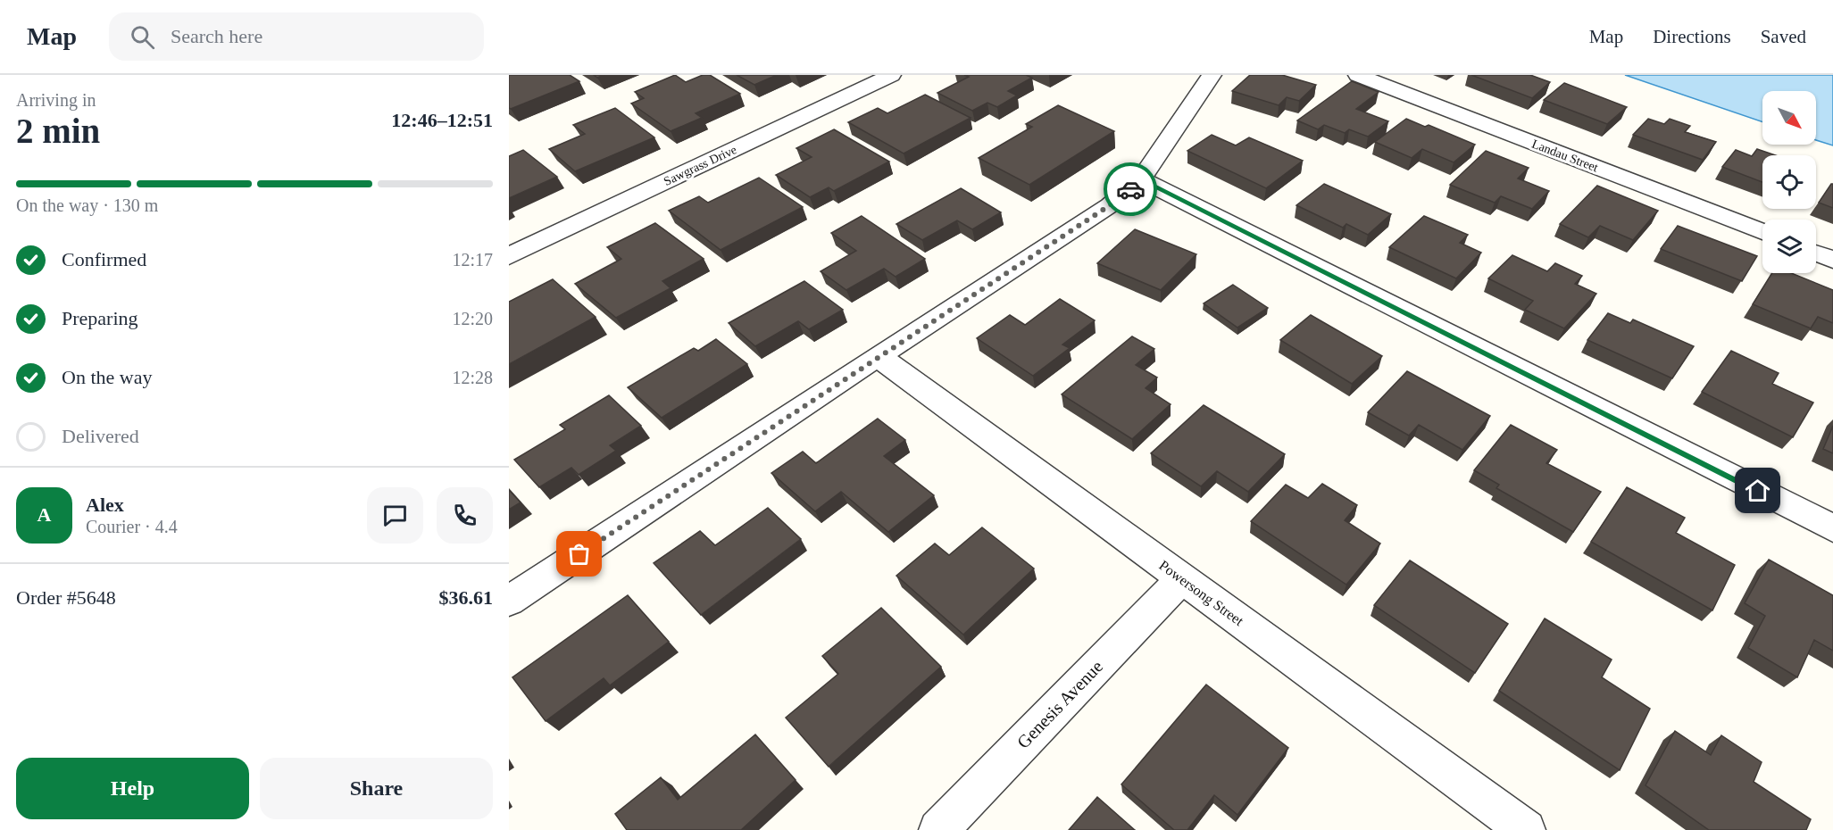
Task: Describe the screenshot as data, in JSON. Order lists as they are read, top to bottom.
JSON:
{
  "streets": {
    "street": [
      "Landau Street",
      "Sawgrass Drive",
      "Powersong Street",
      "Genesis Avenue"
    ]
  },
  "crossings": [
    ["Powersong Street", "Genesis Avenue"]
  ],
  "north": "bottom right",
  "page": {
    "header": "Map",
    "search": "Search here",
    "nav": ["Map", "Directions", "Saved"],
    "heading": ["2 min", "Arriving in", "12:46–12:51"],
    "panel": [
      "Alex",
      "Courier · 4.4",
      "Order #5648",
      "$36.61"
    ],
    "bar": "On the way · 130 m",
    "list": [
      ["Confirmed", "12:17"],
      ["Preparing", "12:20"],
      ["On the way", "12:28"],
      "Delivered"
    ],
    "round": "A",
    "buttons": ["Help", "Share"]
  }
}
